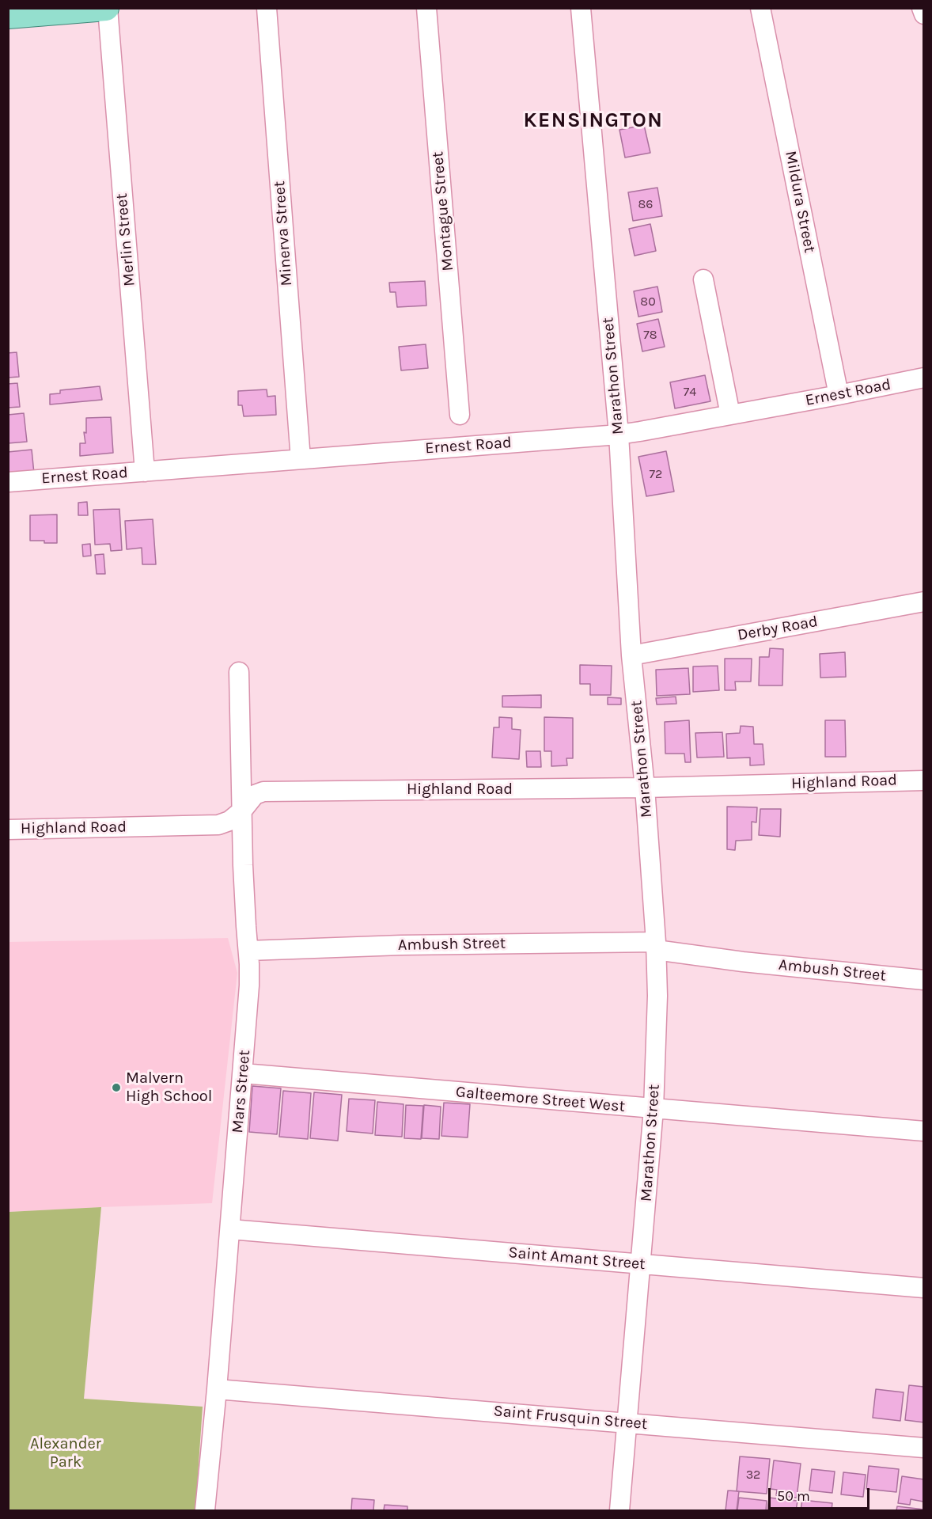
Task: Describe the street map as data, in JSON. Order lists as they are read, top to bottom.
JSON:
{
  "streets": {
    "street": [
      "Mildura Street",
      "Montague Street",
      "Minerva Street",
      "Merlin Street",
      "Marathon Street",
      "Ernest Road",
      "Derby Road",
      "Highland Road",
      "Ambush Street",
      "Mars Street",
      "Galteemore Street West",
      "Saint Amant Street",
      "Saint Frusquin Street"
    ]
  },
  "crossings": [
    ["Mildura Street", "Ernest Road"],
    ["Minerva Street", "Ernest Road"],
    ["Merlin Street", "Ernest Road"],
    ["Marathon Street", "Ernest Road"],
    ["Marathon Street", "Derby Road"],
    ["Marathon Street", "Highland Road"],
    ["Marathon Street", "Ambush Street"],
    ["Marathon Street", "Galteemore Street West"],
    ["Marathon Street", "Saint Amant Street"],
    ["Marathon Street", "Saint Frusquin Street"],
    ["Highland Road", "Mars Street"],
    ["Ambush Street", "Mars Street"],
    ["Mars Street", "Galteemore Street West"],
    ["Mars Street", "Saint Amant Street"],
    ["Mars Street", "Saint Frusquin Street"]
  ],
  "districts": ["KENSINGTON"],
  "parks": ["Alexander Park"],
  "places": ["Malvern High School"],
  "house_numbers": [
    "86",
    "80",
    "78",
    "74",
    "72",
    "32"
  ],
  "scale_bar": "50 m"
}
